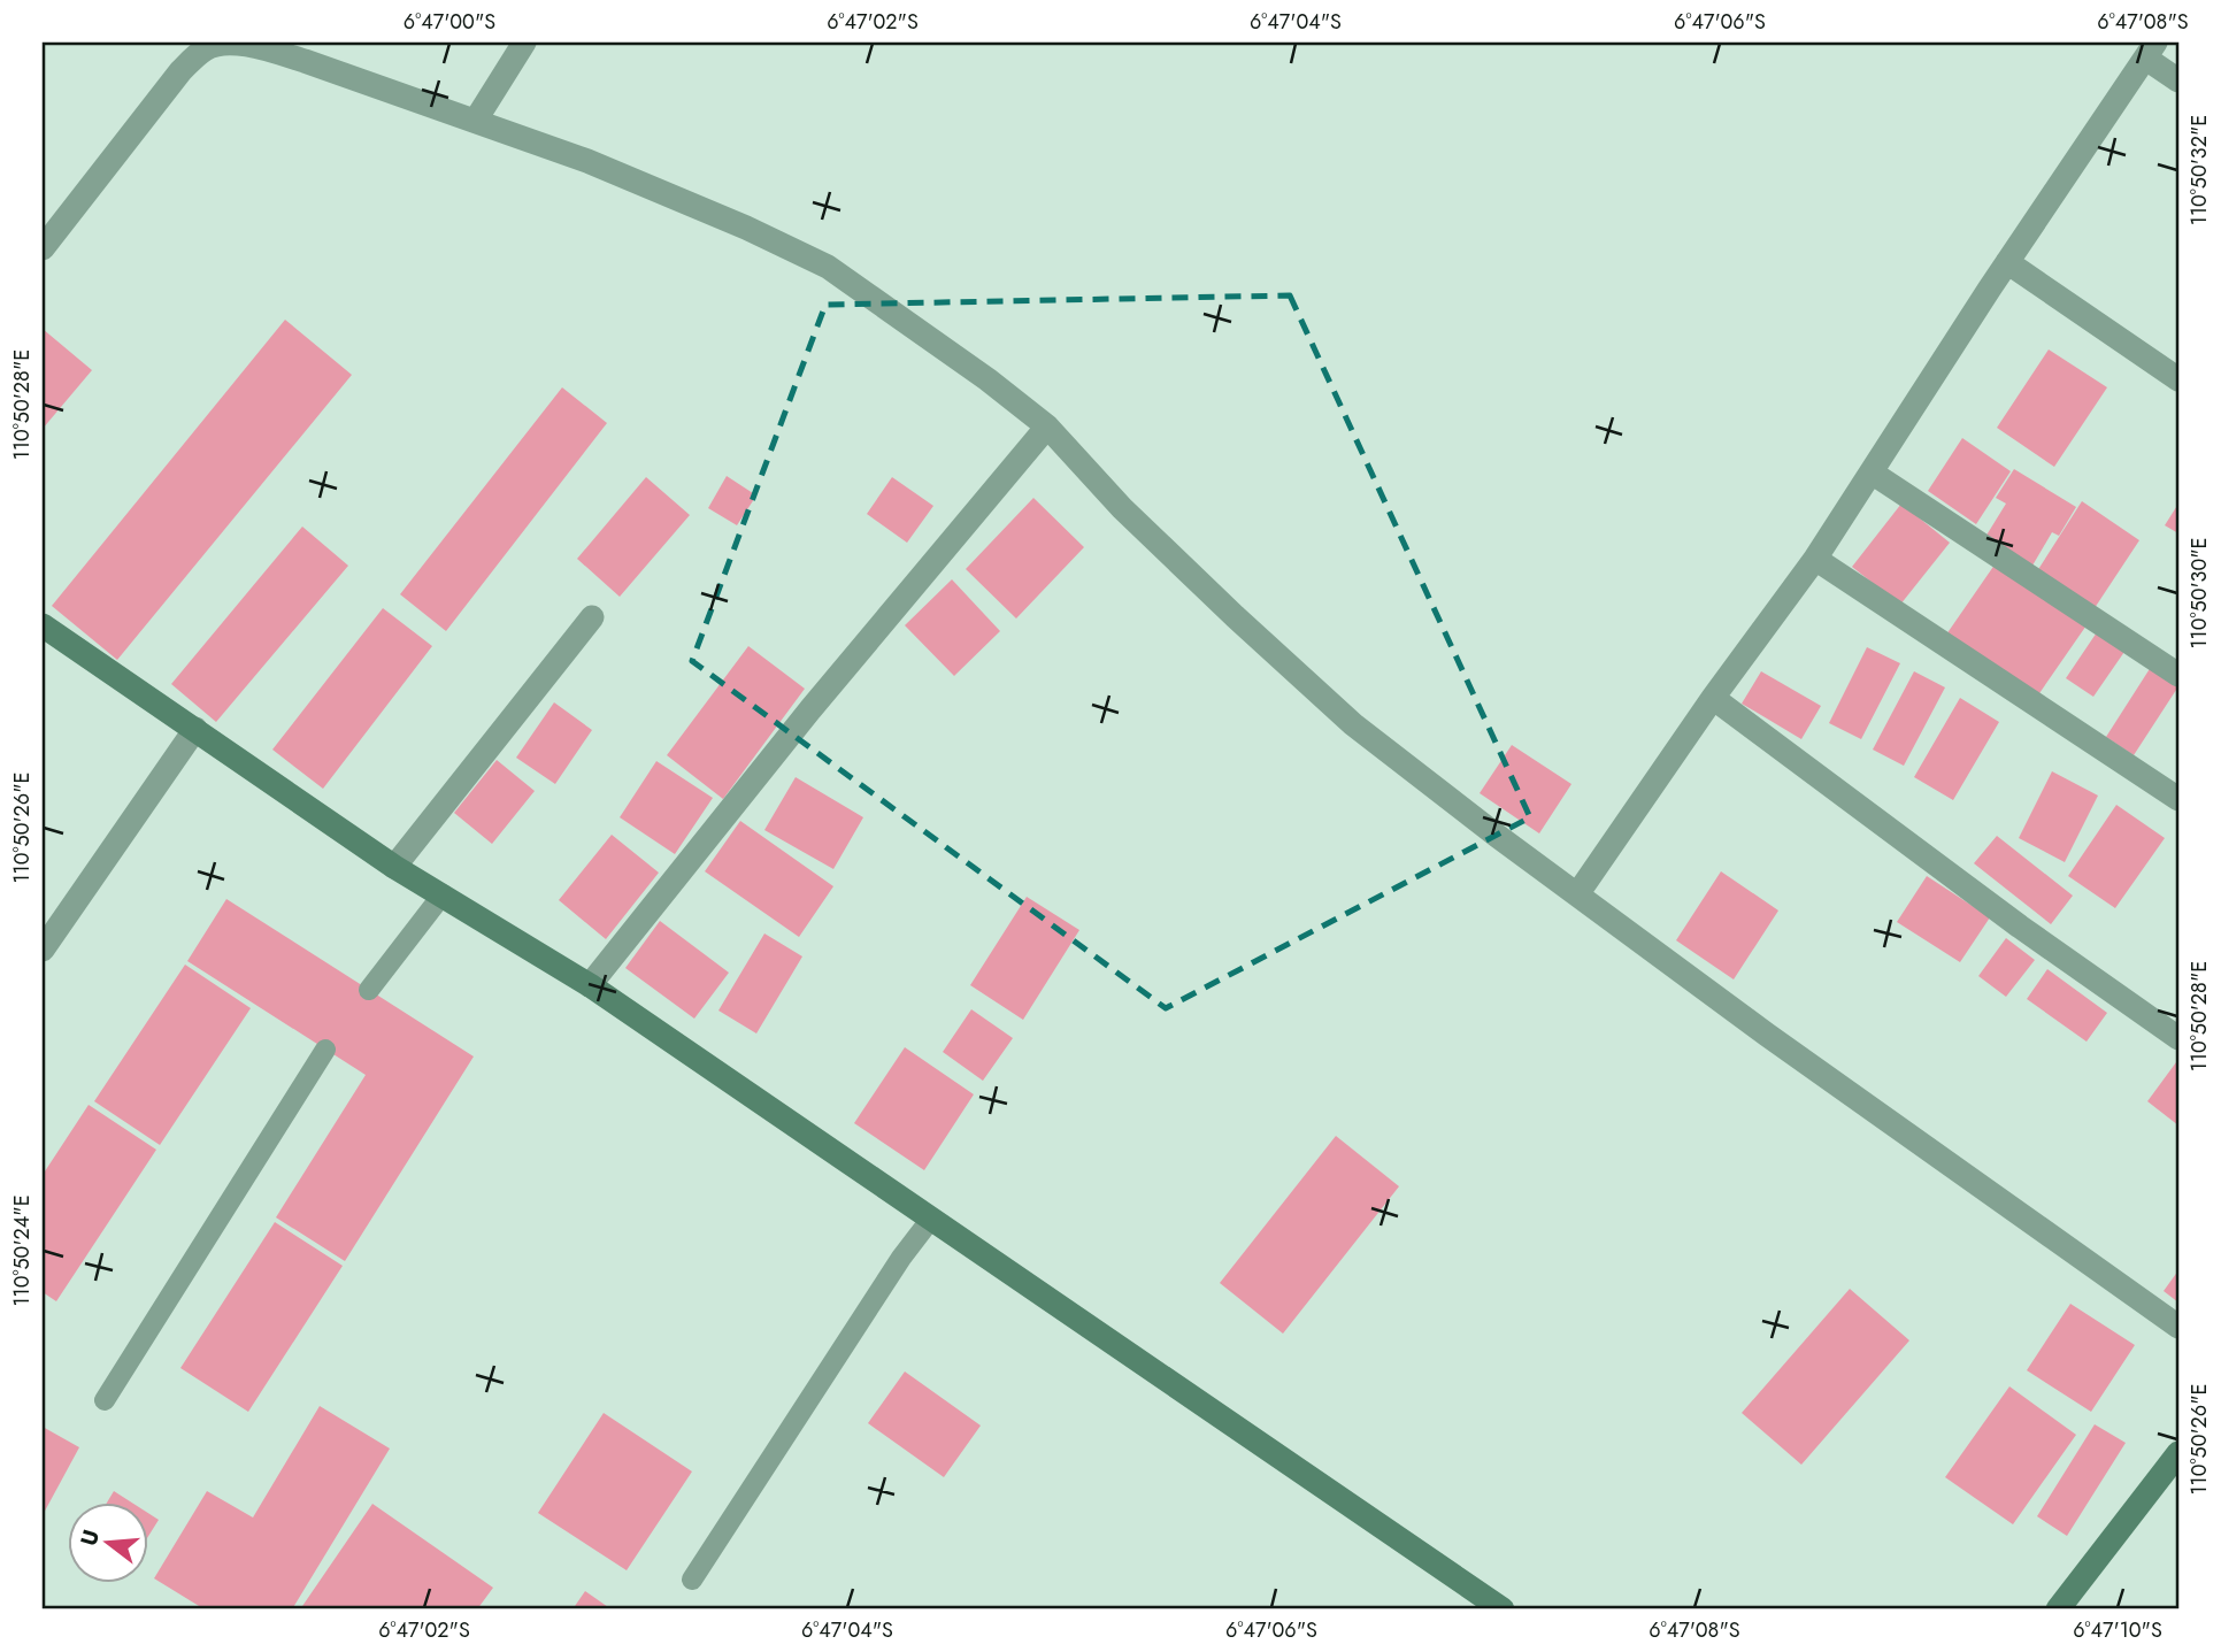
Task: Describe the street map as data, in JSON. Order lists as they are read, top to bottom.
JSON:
{
  "north": "left",
  "coordinates": [
    "6°47'00\"S",
    "6°47'02\"S",
    "6°47'04\"S",
    "6°47'06\"S",
    "6°47'08\"S",
    "110°50'32\"E",
    "110°50'28\"E",
    "110°50'30\"E",
    "110°50'26\"E",
    "110°50'24\"E",
    "6°47'10\"S"
  ]
}
